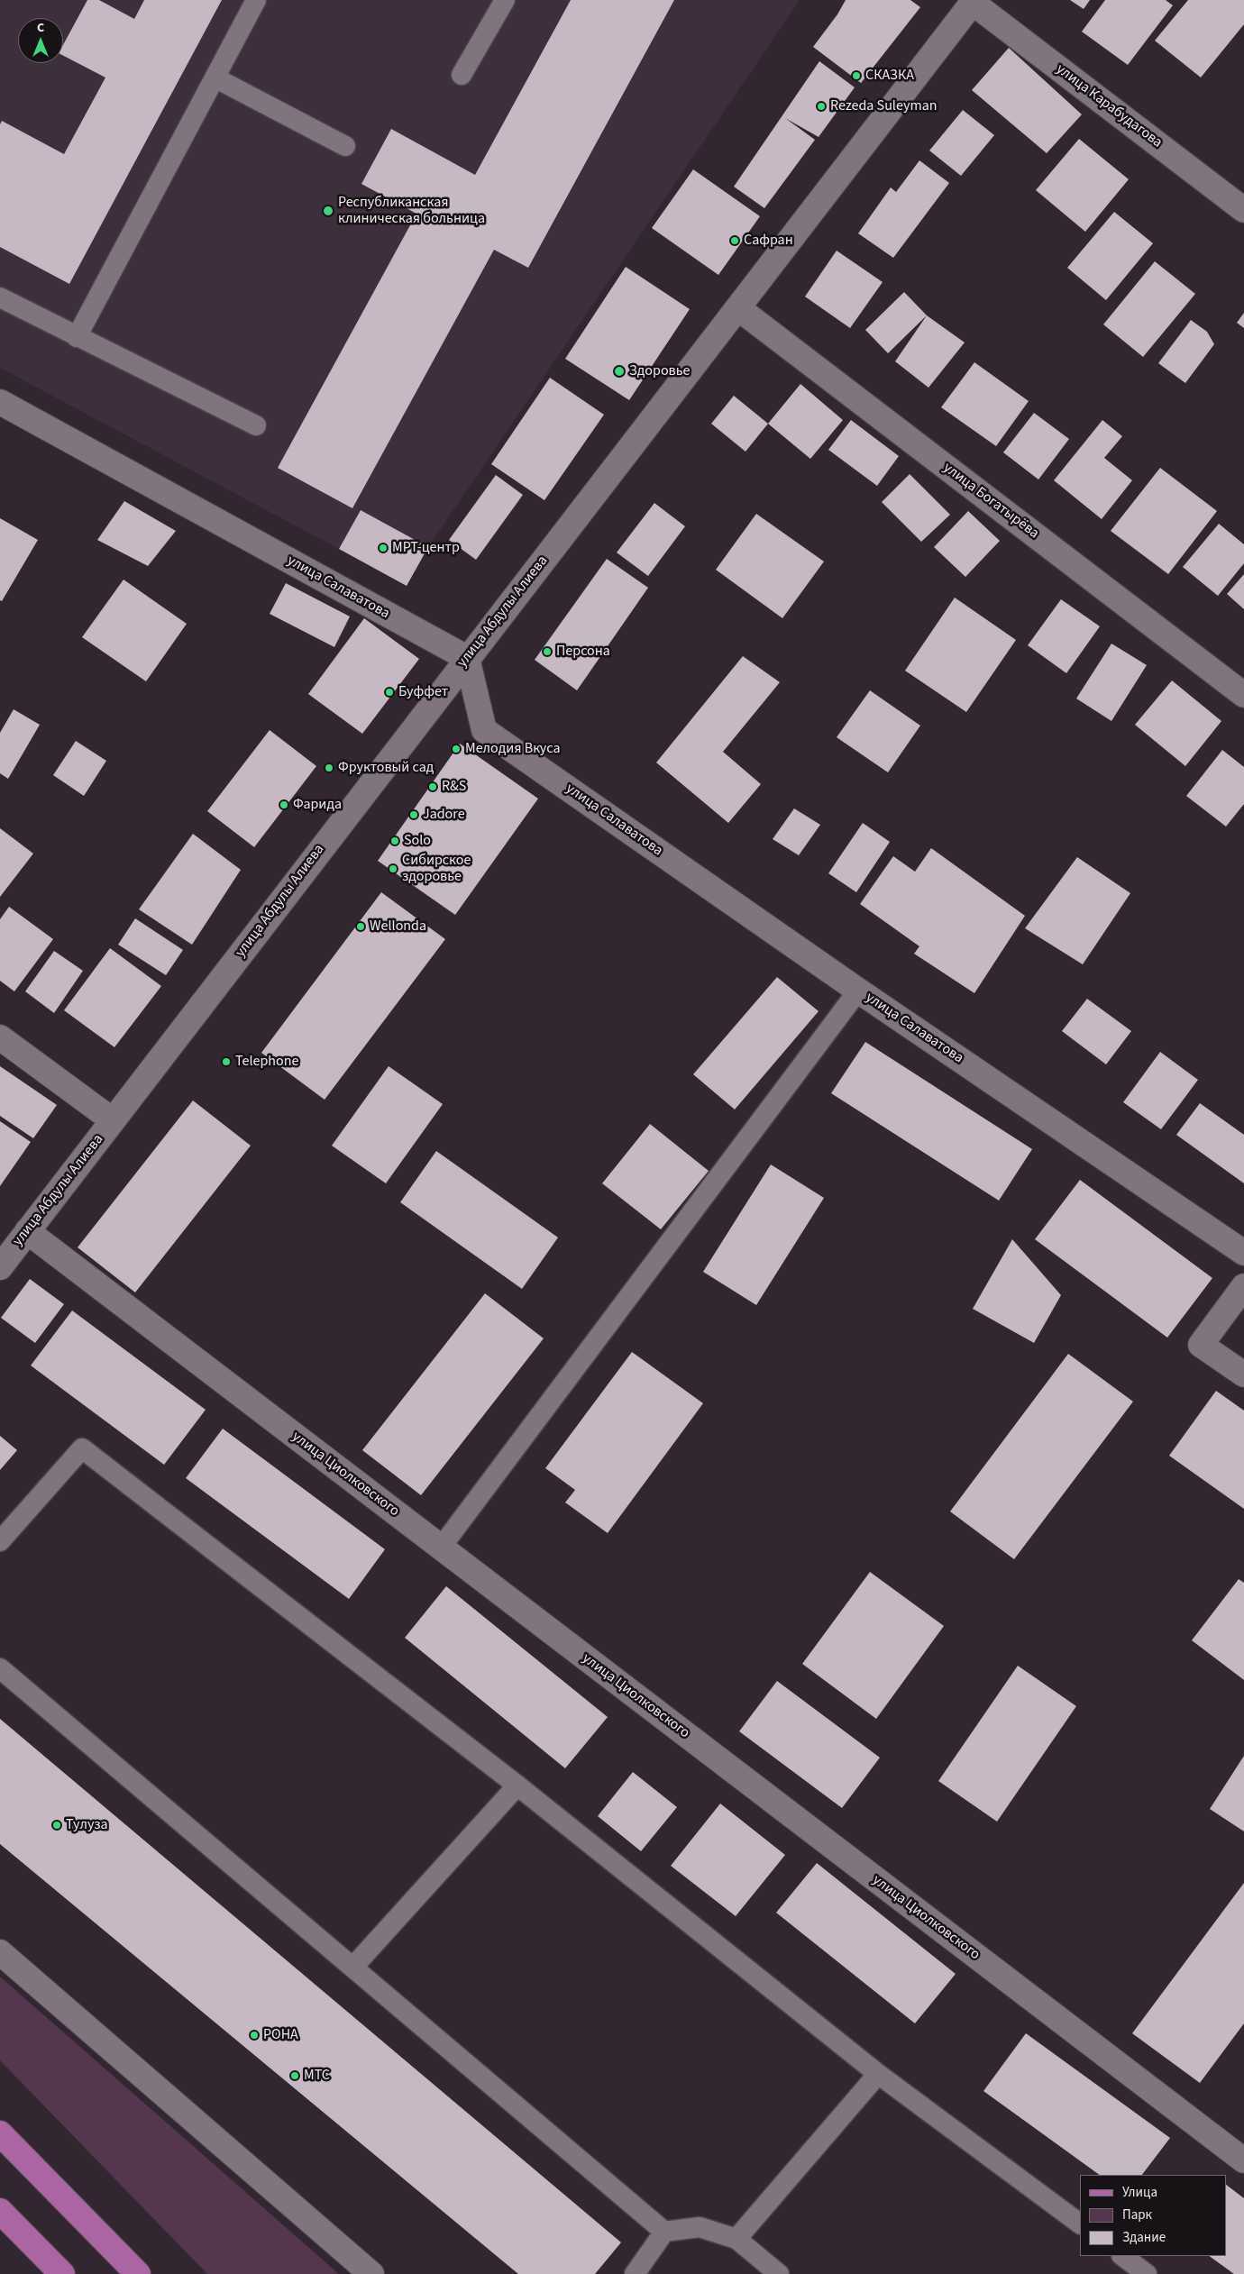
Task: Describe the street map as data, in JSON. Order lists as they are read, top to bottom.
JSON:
{
  "streets": {
    "street": [
      "улица Карабудагова",
      "улица Богатырёва",
      "улица Салаватова",
      "улица Абдулы Алиева",
      "улица Циолковского"
    ]
  },
  "crossings": [
    ["улица Карабудагова", "улица Абдулы Алиева"],
    ["улица Богатырёва", "улица Абдулы Алиева"],
    ["улица Салаватова", "улица Абдулы Алиева"],
    ["улица Абдулы Алиева", "улица Циолковского"]
  ],
  "places": [
    "СКАЗКА",
    "Rezeda Suleyman",
    "Республиканская клиническая больница",
    "Сафран",
    "Здоровье",
    "МРТ-центр",
    "Персона",
    "Буффет",
    "Мелодия Вкуса",
    "Фруктовый сад",
    "R&S",
    "Фарида",
    "Jadore",
    "Solo",
    "Сибирское здоровье",
    "Wellonda",
    "Telephone",
    "Тулуза",
    "РОНА",
    "МТС"
  ],
  "legend": ["Улица", "Парк", "Здание"],
  "north": "top"
}
